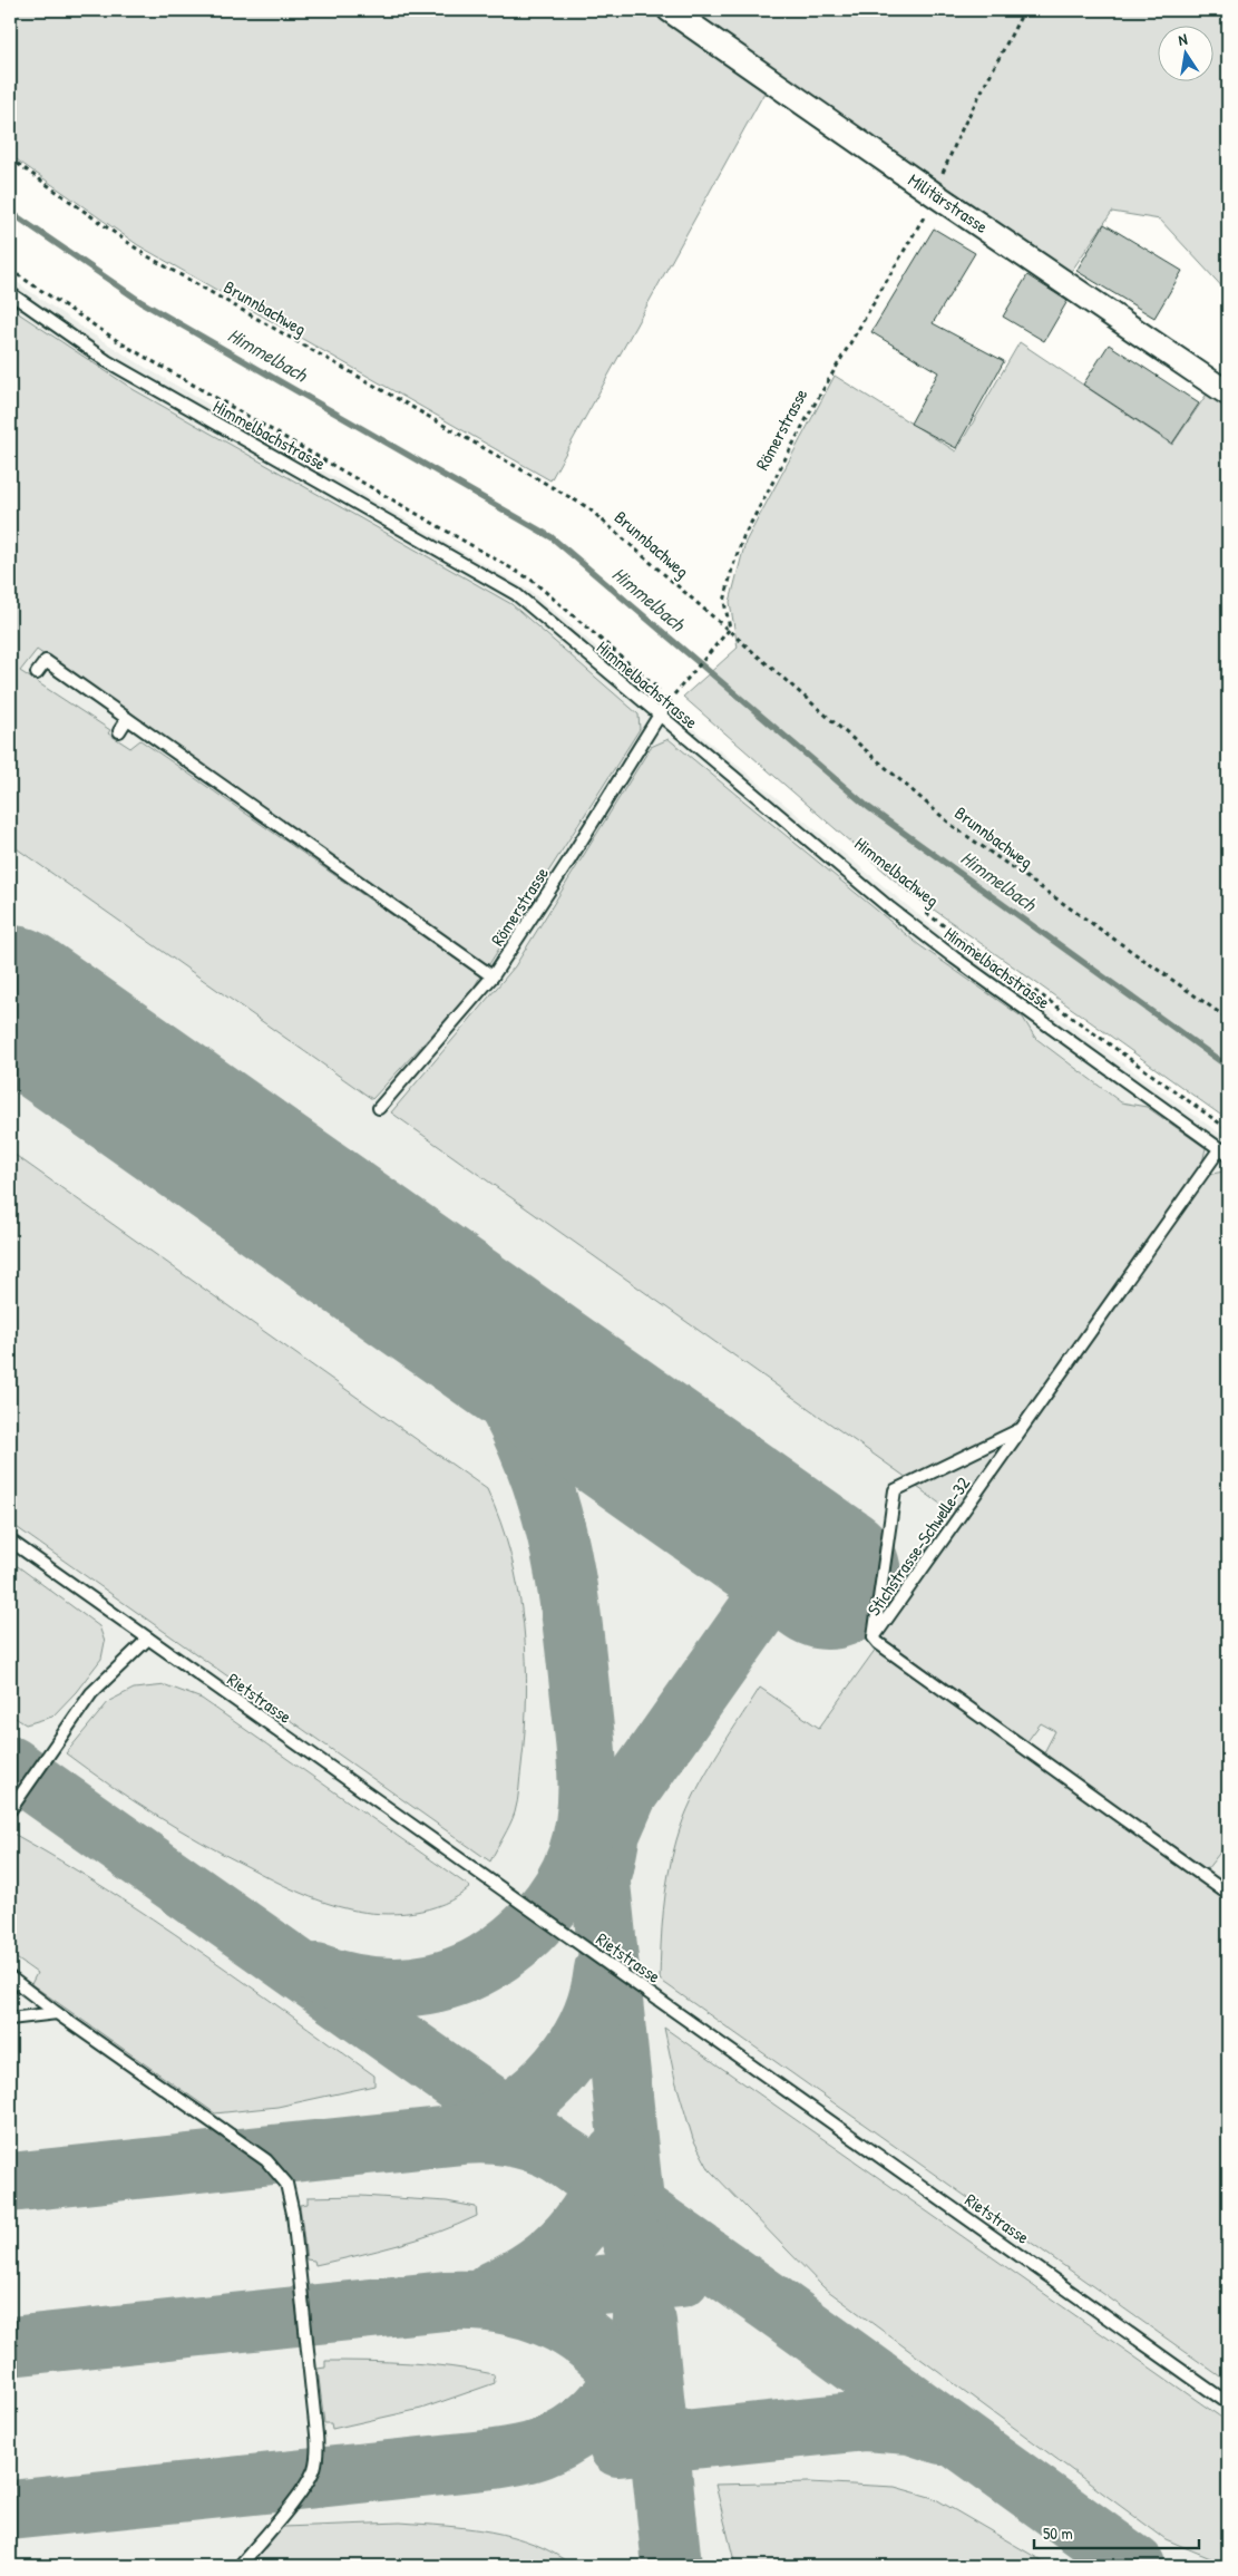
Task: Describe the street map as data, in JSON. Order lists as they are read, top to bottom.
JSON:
{
  "streets": {
    "street": ["Militärstrasse"],
    "lane": [
      "Römerstrasse",
      "Himmelbachstrasse",
      "Stichstrasse-Schwelle-32",
      "Rietstrasse"
    ],
    "path": ["Brunnbachweg", "Himmelbachweg"]
  },
  "crossings": [
    ["Militärstrasse", "Römerstrasse"],
    ["Brunnbachweg", "Römerstrasse"],
    ["Römerstrasse", "Himmelbachstrasse"],
    ["Himmelbachstrasse", "Stichstrasse-Schwelle-32"]
  ],
  "water": ["Himmelbach"],
  "scale_bar": "50 m",
  "north": "top"
}
